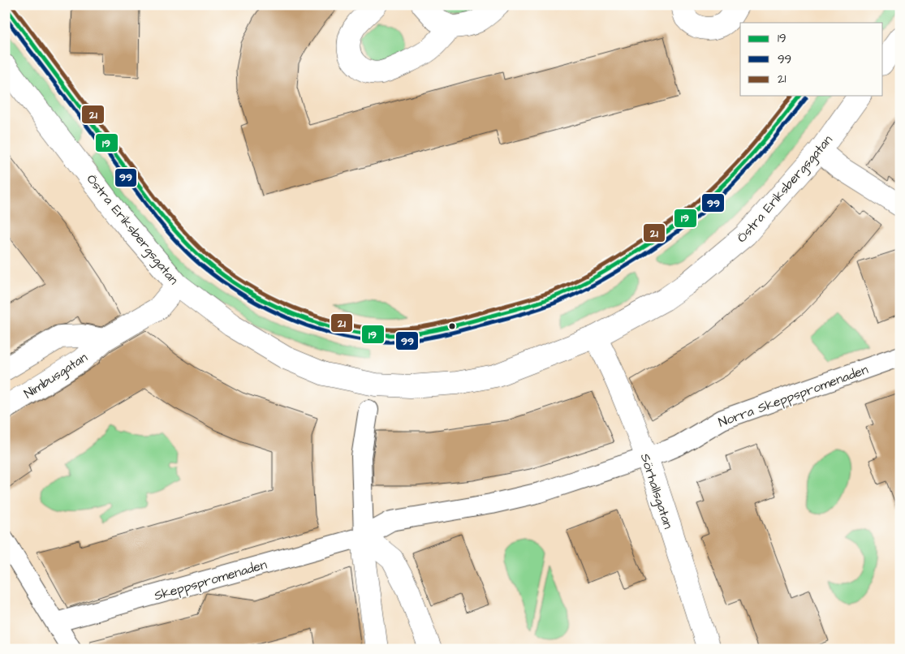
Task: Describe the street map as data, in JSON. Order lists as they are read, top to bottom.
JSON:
{
  "streets": {
    "street": [
      "Östra Eriksbergsgatan",
      "Nimbusgatan",
      "Norra Skeppspromenaden",
      "Sörhallsgatan",
      "Skeppspromenaden"
    ]
  },
  "crossings": [
    ["Östra Eriksbergsgatan", "Nimbusgatan"],
    ["Östra Eriksbergsgatan", "Sörhallsgatan"],
    ["Norra Skeppspromenaden", "Sörhallsgatan"],
    ["Norra Skeppspromenaden", "Skeppspromenaden"]
  ],
  "lines": ["transit line 21", "transit line 19", "transit line 99"],
  "legend": ["19", "99", "21"]
}
